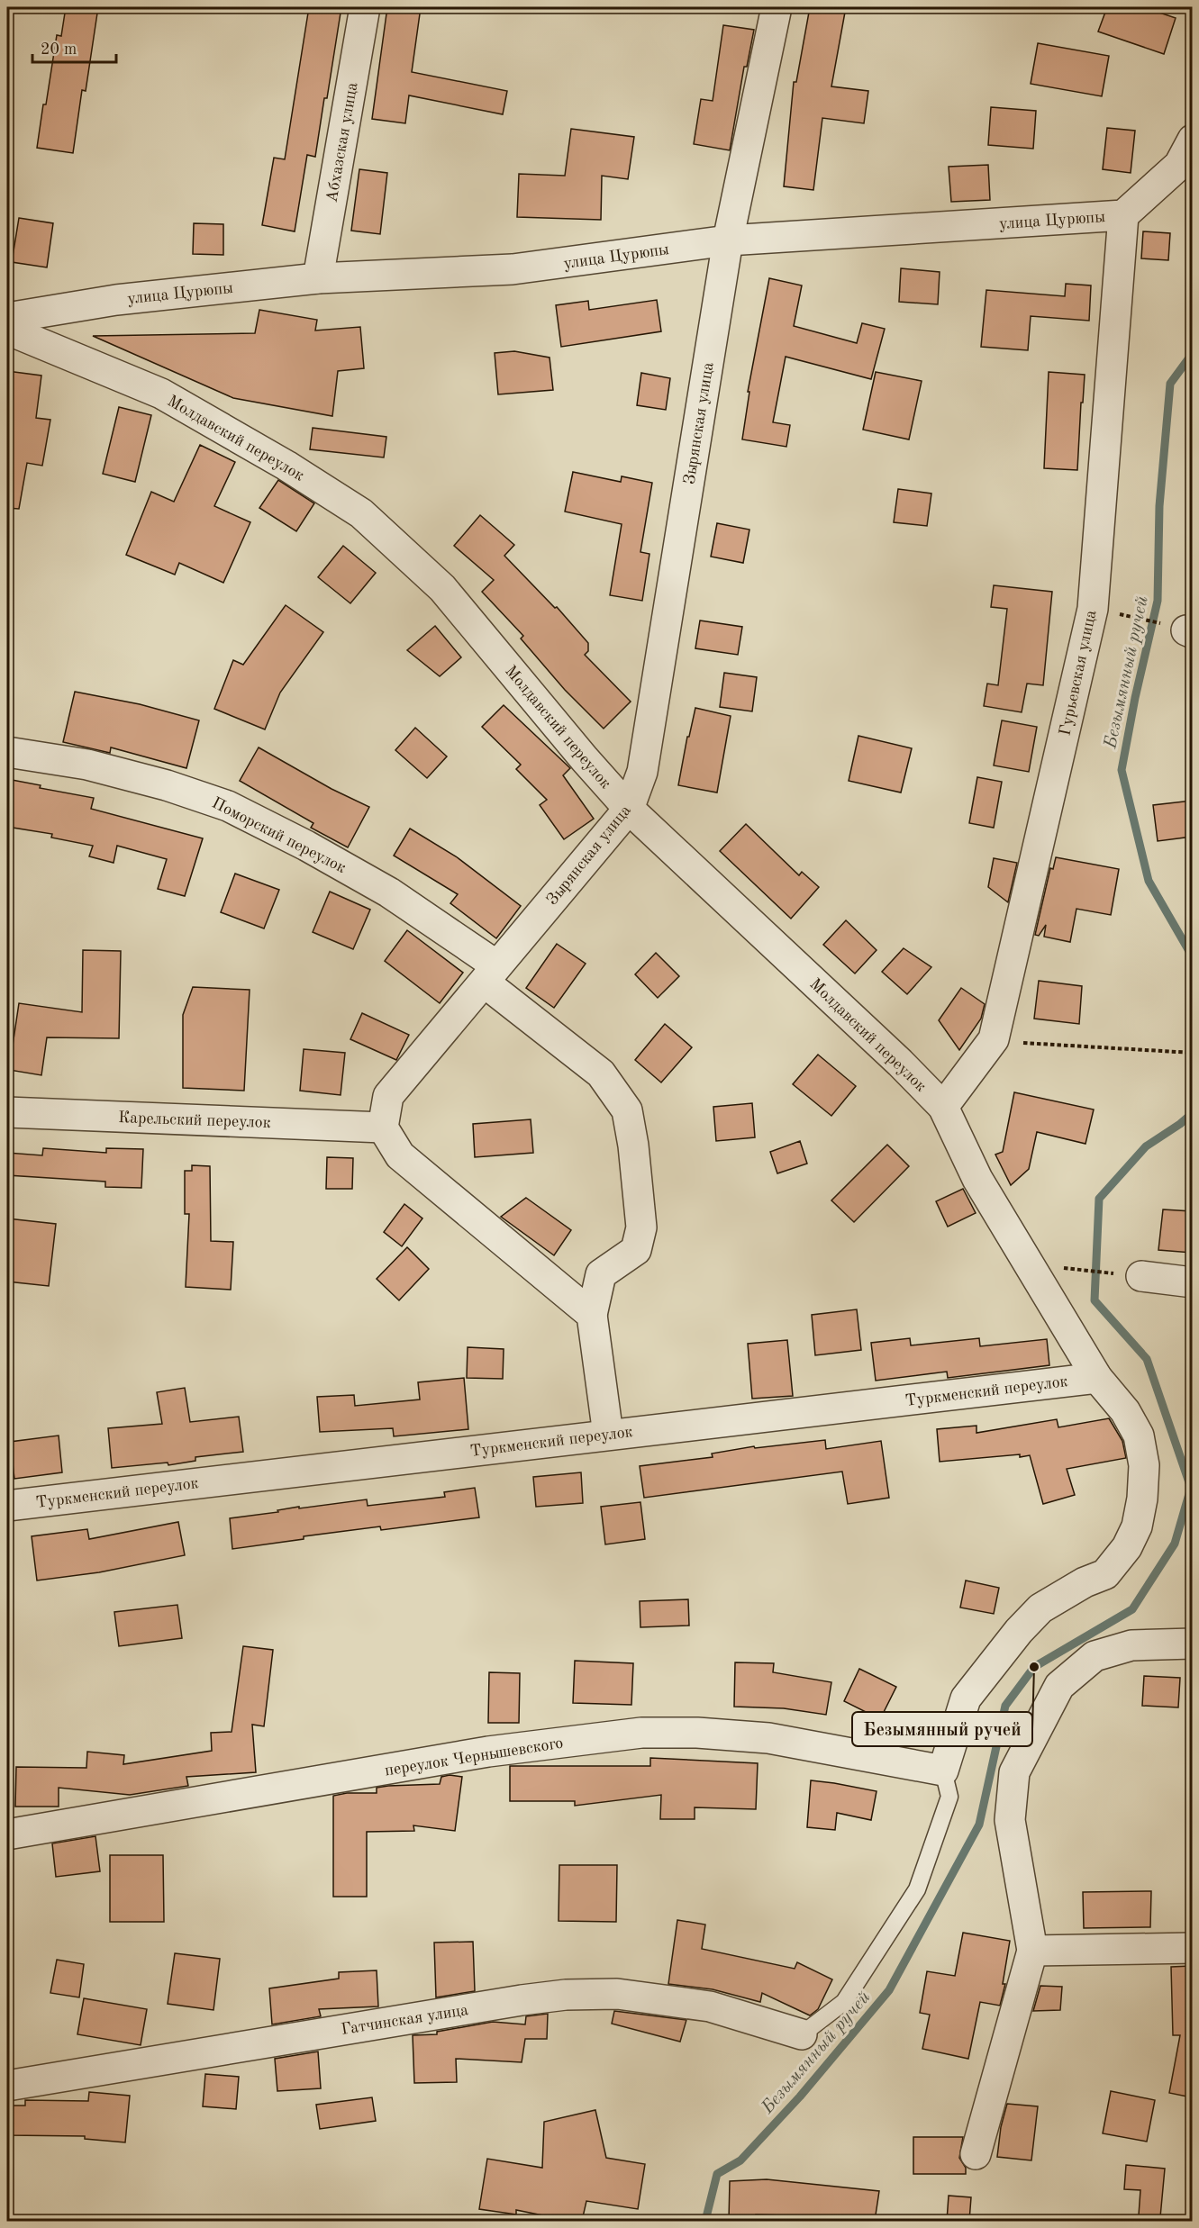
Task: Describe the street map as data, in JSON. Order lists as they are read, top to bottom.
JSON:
{
  "streets": {
    "street": [
      "Абхазская улица",
      "улица Цурюпы",
      "Зырянская улица",
      "Молдавский переулок",
      "Гурьевская улица",
      "Поморский переулок",
      "Карельский переулок",
      "Туркменский переулок",
      "переулок Чернышевского",
      "Гатчинская улица"
    ]
  },
  "crossings": [
    ["Абхазская улица", "улица Цурюпы"],
    ["улица Цурюпы", "Зырянская улица"],
    ["улица Цурюпы", "Гурьевская улица"],
    ["Зырянская улица", "Молдавский переулок"],
    ["Зырянская улица", "Поморский переулок"],
    ["Зырянская улица", "Карельский переулок"],
    ["Молдавский переулок", "Гурьевская улица"],
    ["Молдавский переулок", "Туркменский переулок"],
    ["Молдавский переулок", "переулок Чернышевского"]
  ],
  "water": ["Безымянный ручей"],
  "places": ["Безымянный ручей"],
  "scale_bar": "20 m"
}
